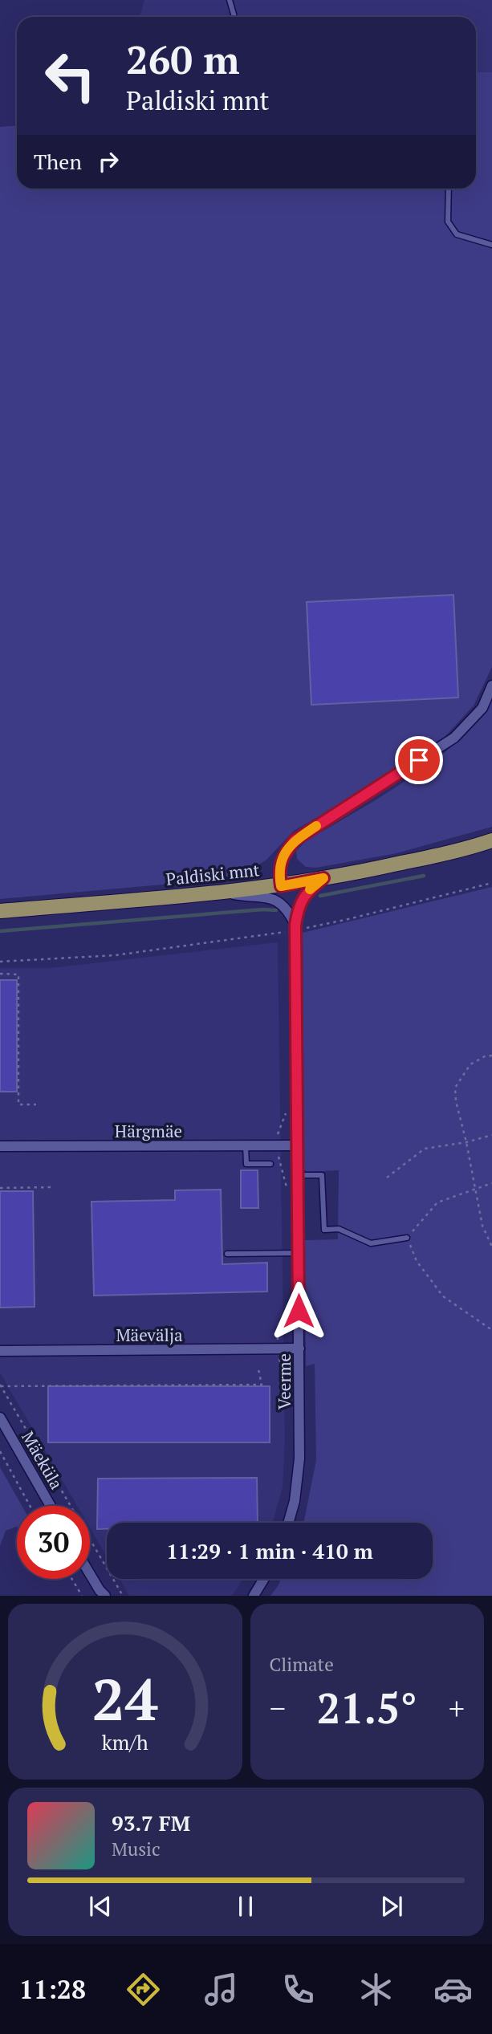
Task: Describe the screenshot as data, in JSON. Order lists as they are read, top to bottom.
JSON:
{
  "streets": {
    "main road": ["Paldiski mnt"],
    "street": [
      "Härgmäe",
      "Mäevälja",
      "Veerme",
      "Mäeküla"
    ]
  },
  "crossings": [
    ["Paldiski mnt", "Veerme"],
    ["Härgmäe", "Veerme"],
    ["Mäevälja", "Veerme"]
  ],
  "page": {
    "turn": ["260 m", "Paldiski mnt"],
    "then": "Then",
    "limit": "30",
    "trip": "11:29 · 1 min · 410 m",
    "tile": "Climate",
    "heat": ["−", "21.5°", "+"],
    "song": ["93.7 FM", "Music"],
    "tabs": "11:28",
    "gauge": ["24", "km/h"]
  }
}
